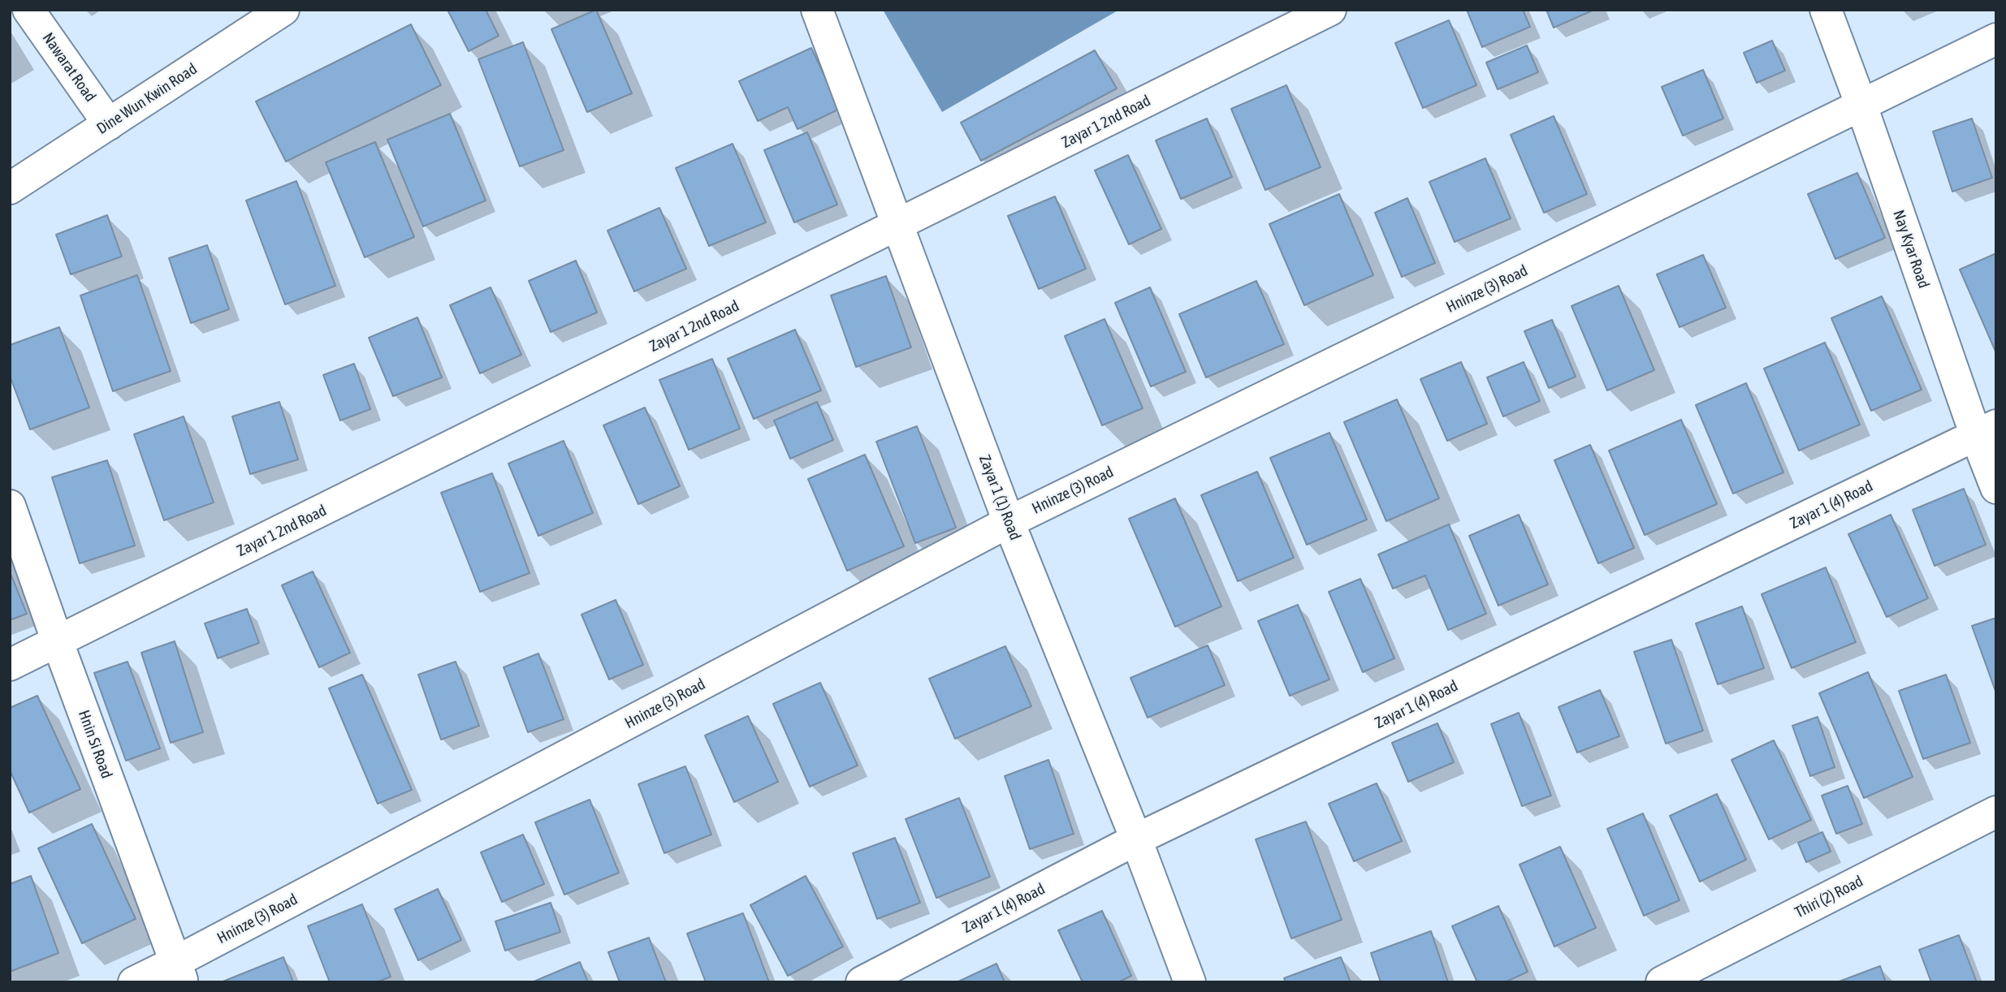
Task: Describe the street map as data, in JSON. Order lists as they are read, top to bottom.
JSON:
{
  "streets": {
    "street": [
      "Nawarat Road",
      "Dine Wun Kwin Road",
      "Zayar 1 2nd Road",
      "Nay Kyar Road",
      "Hninze (3) Road",
      "Zayar 1 (1) Road",
      "Zayar 1 (4) Road",
      "Hnin Si Road",
      "Thiri (2) Road"
    ]
  },
  "crossings": [
    ["Nawarat Road", "Dine Wun Kwin Road"],
    ["Zayar 1 2nd Road", "Zayar 1 (1) Road"],
    ["Zayar 1 2nd Road", "Hnin Si Road"],
    ["Nay Kyar Road", "Hninze (3) Road"],
    ["Nay Kyar Road", "Zayar 1 (4) Road"],
    ["Hninze (3) Road", "Zayar 1 (1) Road"],
    ["Hninze (3) Road", "Hnin Si Road"],
    ["Zayar 1 (1) Road", "Zayar 1 (4) Road"]
  ]
}
